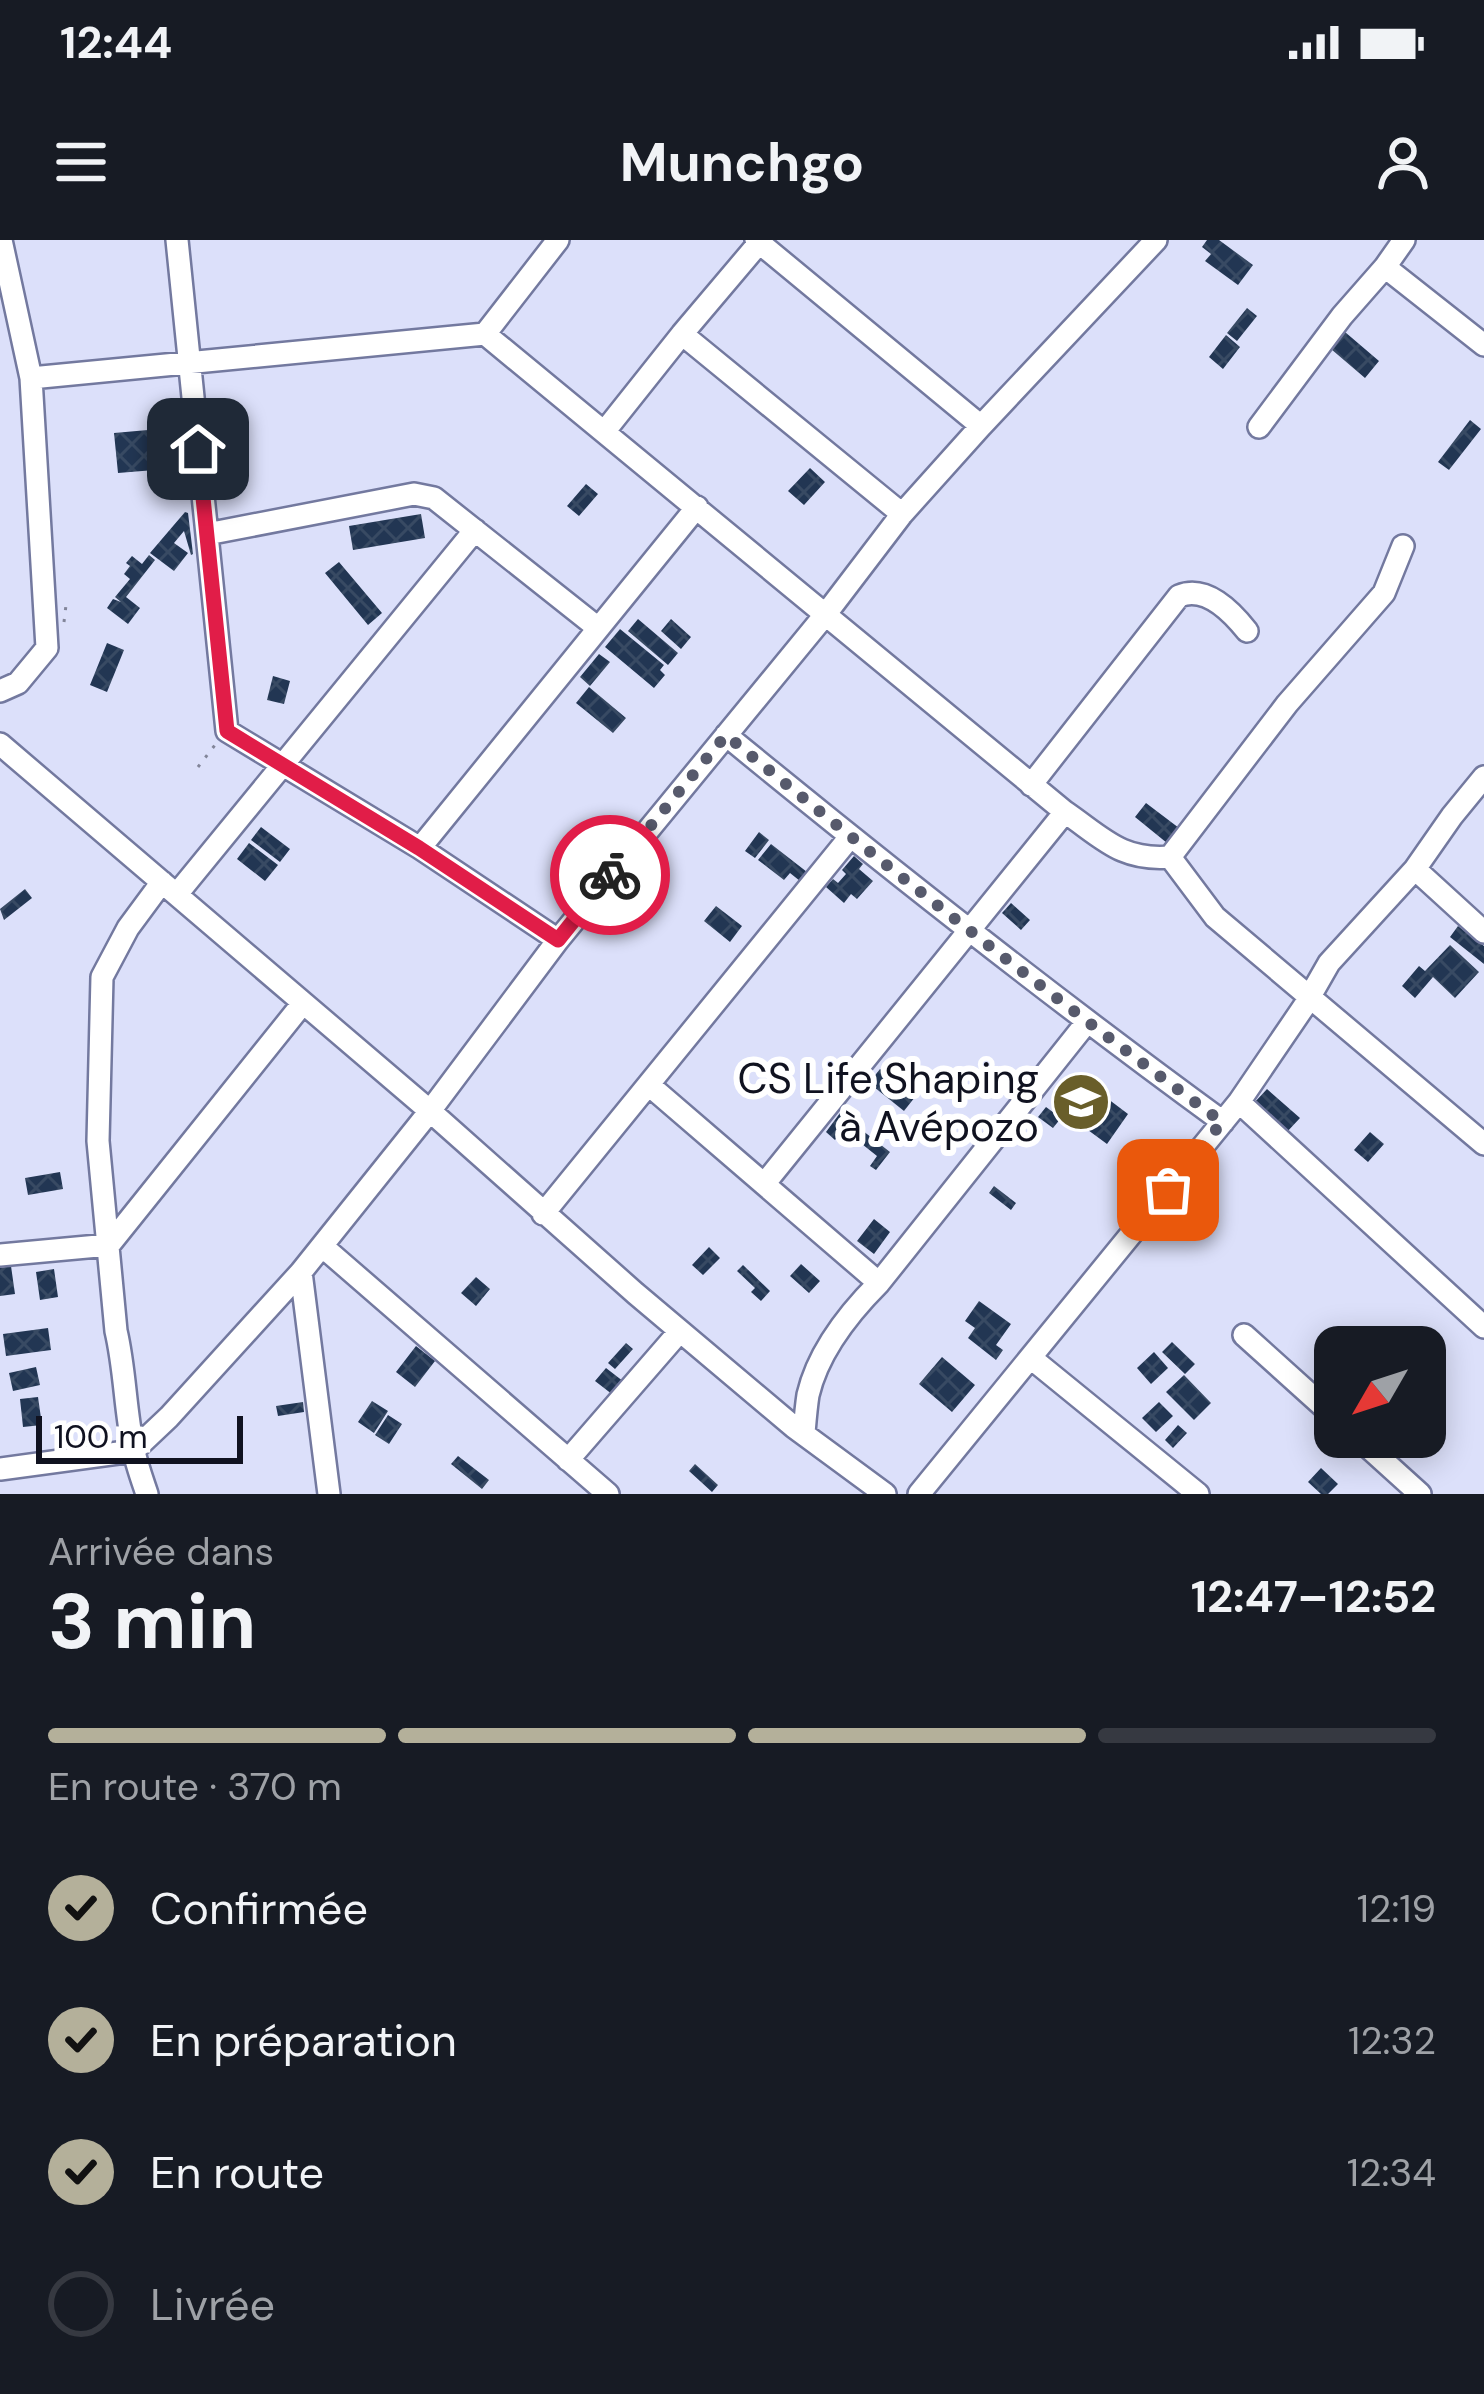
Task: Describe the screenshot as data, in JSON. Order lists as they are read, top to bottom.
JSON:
{
  "places": {
    "school or university": ["CS Life Shaping à Avépozo"]
  },
  "scale_bar": "100 m",
  "north": "bottom left",
  "page": {
    "status": "12:44",
    "header": "Munchgo",
    "scale": "100 m",
    "heading": ["3 min", "Arrivée dans", "12:47–12:52"],
    "bar": "En route · 370 m",
    "list": [
      ["Confirmée", "12:19"],
      ["En préparation", "12:32"],
      ["En route", "12:34"],
      "Livrée"
    ]
  }
}
